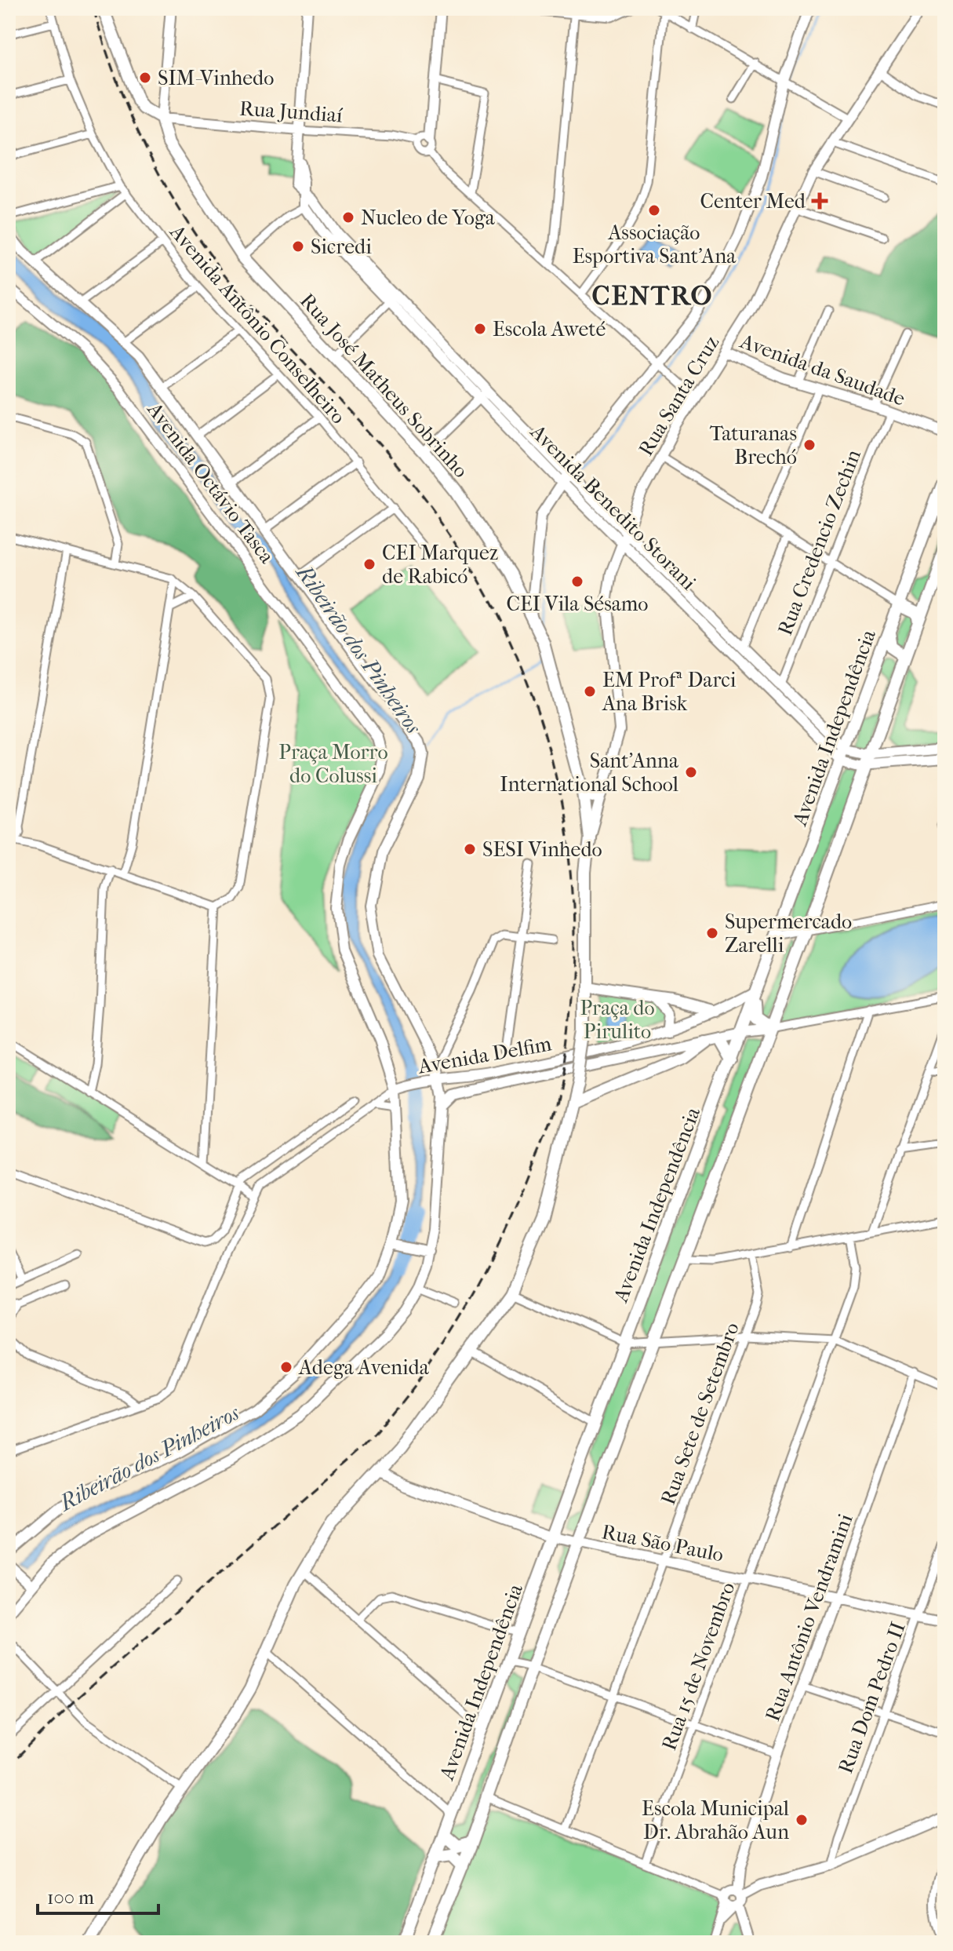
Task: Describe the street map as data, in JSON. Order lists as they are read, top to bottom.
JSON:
{
  "streets": {
    "main road": ["Rua José Matheus Sobrinho", "Avenida Independência"],
    "street": [
      "Rua Jundiaí",
      "Avenida Antônio Conselheiro",
      "Avenida da Saudade",
      "Rua Santa Cruz",
      "Avenida Octávio Tasca",
      "Avenida Benedito Storani",
      "Rua Credencio Zechin",
      "Avenida Delfim",
      "Rua Sete de Setembro",
      "Rua São Paulo",
      "Rua Antônio Vendramini",
      "Rua 15 de Novembro",
      "Rua Dom Pedro II"
    ]
  },
  "crossings": [
    ["Rua Jundiaí", "Rua José Matheus Sobrinho"],
    ["Rua Jundiaí", "Avenida Benedito Storani"],
    ["Avenida da Saudade", "Rua Santa Cruz"],
    ["Avenida da Saudade", "Rua Credencio Zechin"],
    ["Rua José Matheus Sobrinho", "Rua Santa Cruz"],
    ["Rua José Matheus Sobrinho", "Rua São Paulo"],
    ["Rua Santa Cruz", "Avenida Benedito Storani"],
    ["Avenida Octávio Tasca", "Avenida Delfim"],
    ["Avenida Benedito Storani", "Rua Credencio Zechin"],
    ["Avenida Benedito Storani", "Avenida Independência"],
    ["Avenida Independência", "Avenida Delfim"],
    ["Avenida Independência", "Rua São Paulo"],
    ["Rua Sete de Setembro", "Rua São Paulo"],
    ["Rua São Paulo", "Rua Antônio Vendramini"],
    ["Rua São Paulo", "Rua 15 de Novembro"],
    ["Rua São Paulo", "Rua Dom Pedro II"]
  ],
  "districts": ["CENTRO"],
  "water": ["Ribeirão dos Pinheiros"],
  "parks": ["Praça Morro do Colussi", "Praça do Pirulito"],
  "places": {
    "other": [
      "SIM-Vinhedo",
      "Associação Esportiva Sant'Ana",
      "Nucleo de Yoga",
      "Sicredi",
      "Escola Aweté",
      "Taturanas Brechó",
      "CEI Marquez de Rabicó",
      "CEI Vila Sésamo",
      "EM Profª Darci Ana Brisk",
      "Sant'Anna International School",
      "SESI Vinhedo",
      "Supermercado Zarelli",
      "Adega Avenida",
      "Escola Municipal Dr. Abrahão Aun"
    ],
    "health": ["Center Med"]
  },
  "scale_bar": "100 m"
}
